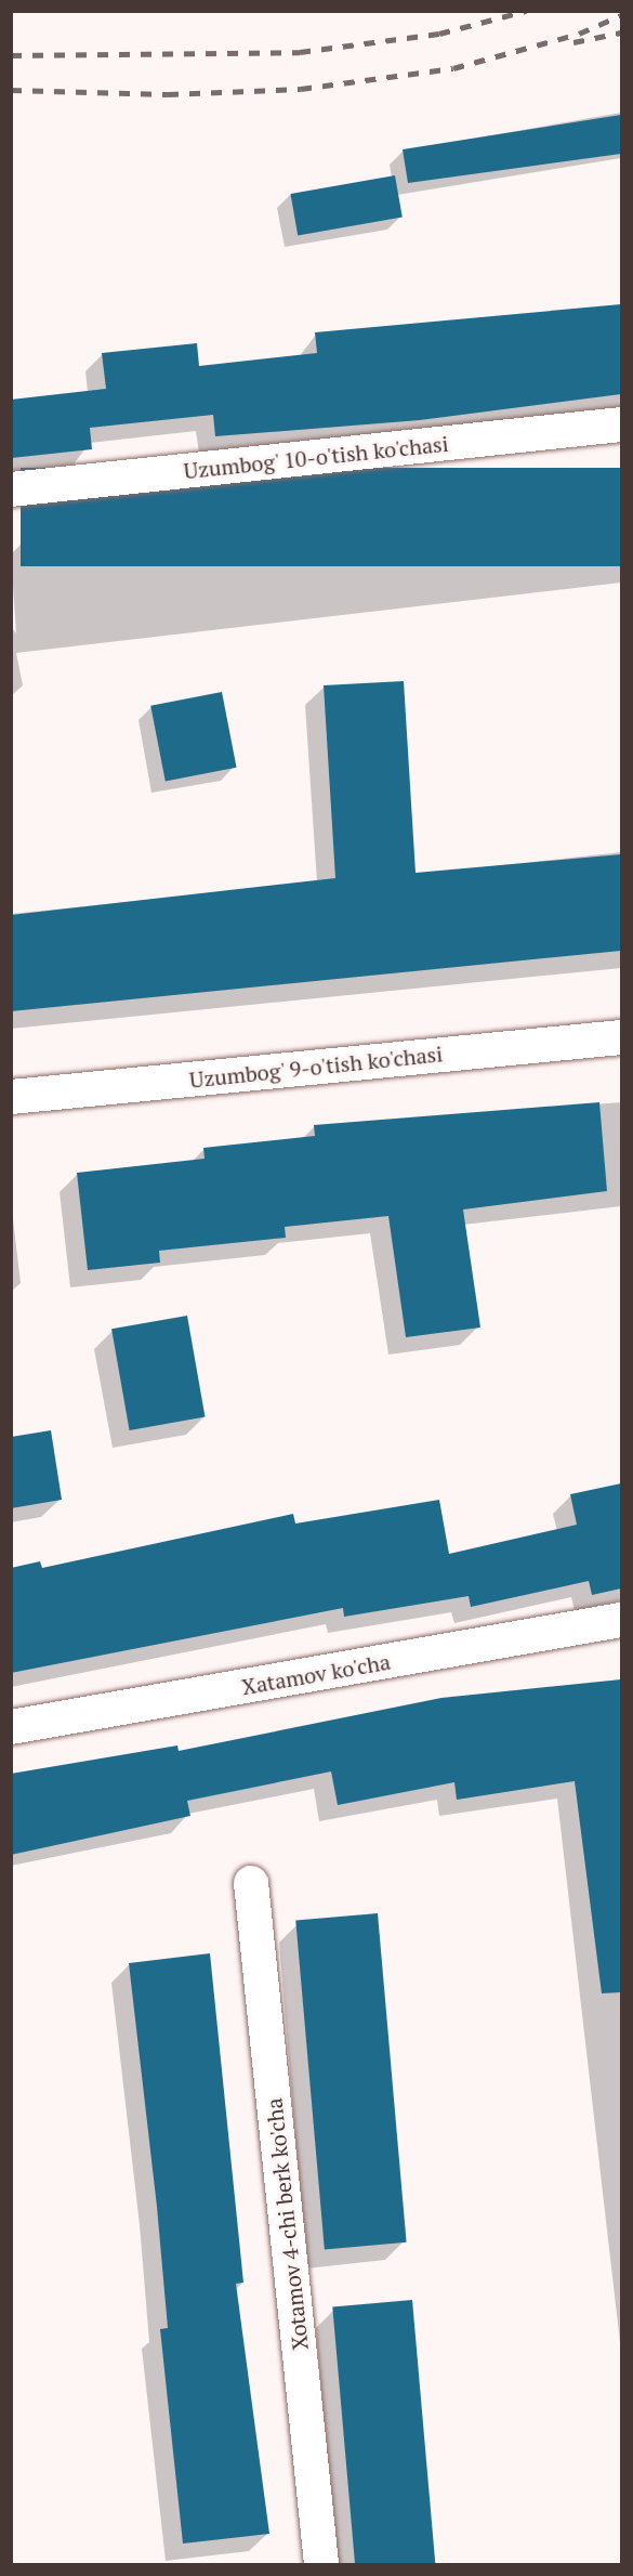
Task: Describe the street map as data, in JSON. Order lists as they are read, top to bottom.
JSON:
{
  "streets": {
    "street": [
      "Uzumbog' 10-o'tish ko'chasi",
      "Uzumbog' 9-o'tish ko'chasi",
      "Xatamov ko'cha",
      "Xotamov 4-chi berk ko'cha"
    ]
  }
}
